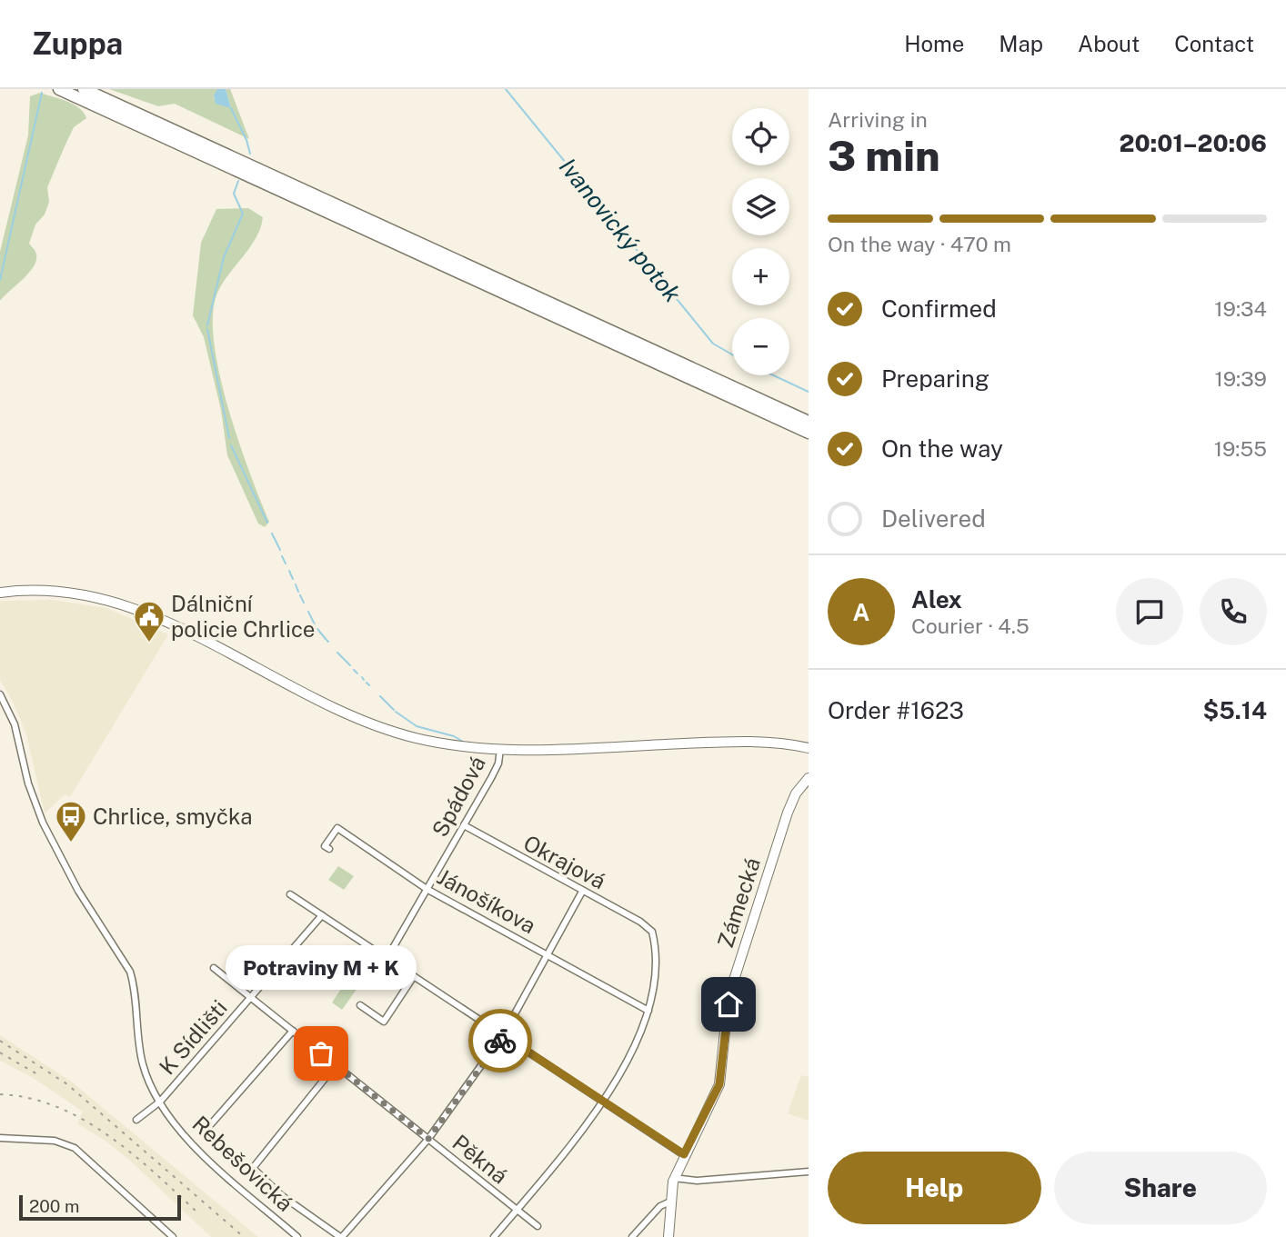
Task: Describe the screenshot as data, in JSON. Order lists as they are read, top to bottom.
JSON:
{
  "streets": {
    "street": [
      "Spádová",
      "Okrajová",
      "Jánošíkova",
      "Zámecká",
      "K Sídlišti",
      "Pěkná",
      "Rebešovická"
    ]
  },
  "crossings": [
    ["Spádová", "Okrajová"],
    ["Spádová", "Jánošíkova"],
    ["Okrajová", "Jánošíkova"],
    ["K Sídlišti", "Pěkná"],
    ["K Sídlišti", "Rebešovická"]
  ],
  "water": ["Ivanovický potok"],
  "places": {
    "public building": ["Dálniční policie Chrlice"],
    "bus stop": ["Chrlice, smyčka"],
    "other": ["Potraviny M + K"]
  },
  "scale_bar": "200 m",
  "page": {
    "header": "Zuppa",
    "nav": [
      "Home",
      "Map",
      "About",
      "Contact"
    ],
    "heading": ["3 min", "Arriving in", "20:01–20:06"],
    "panel": [
      "Alex",
      "Courier · 4.5",
      "Order #1623",
      "$5.14"
    ],
    "map_buttons": ["+", "−"],
    "bar": "On the way · 470 m",
    "list": [
      ["Confirmed", "19:34"],
      ["Preparing", "19:39"],
      ["On the way", "19:55"],
      "Delivered"
    ],
    "round": "A",
    "bubble": "Potraviny M + K",
    "buttons": ["Help", "Share"],
    "scale": "200 m"
  }
}
